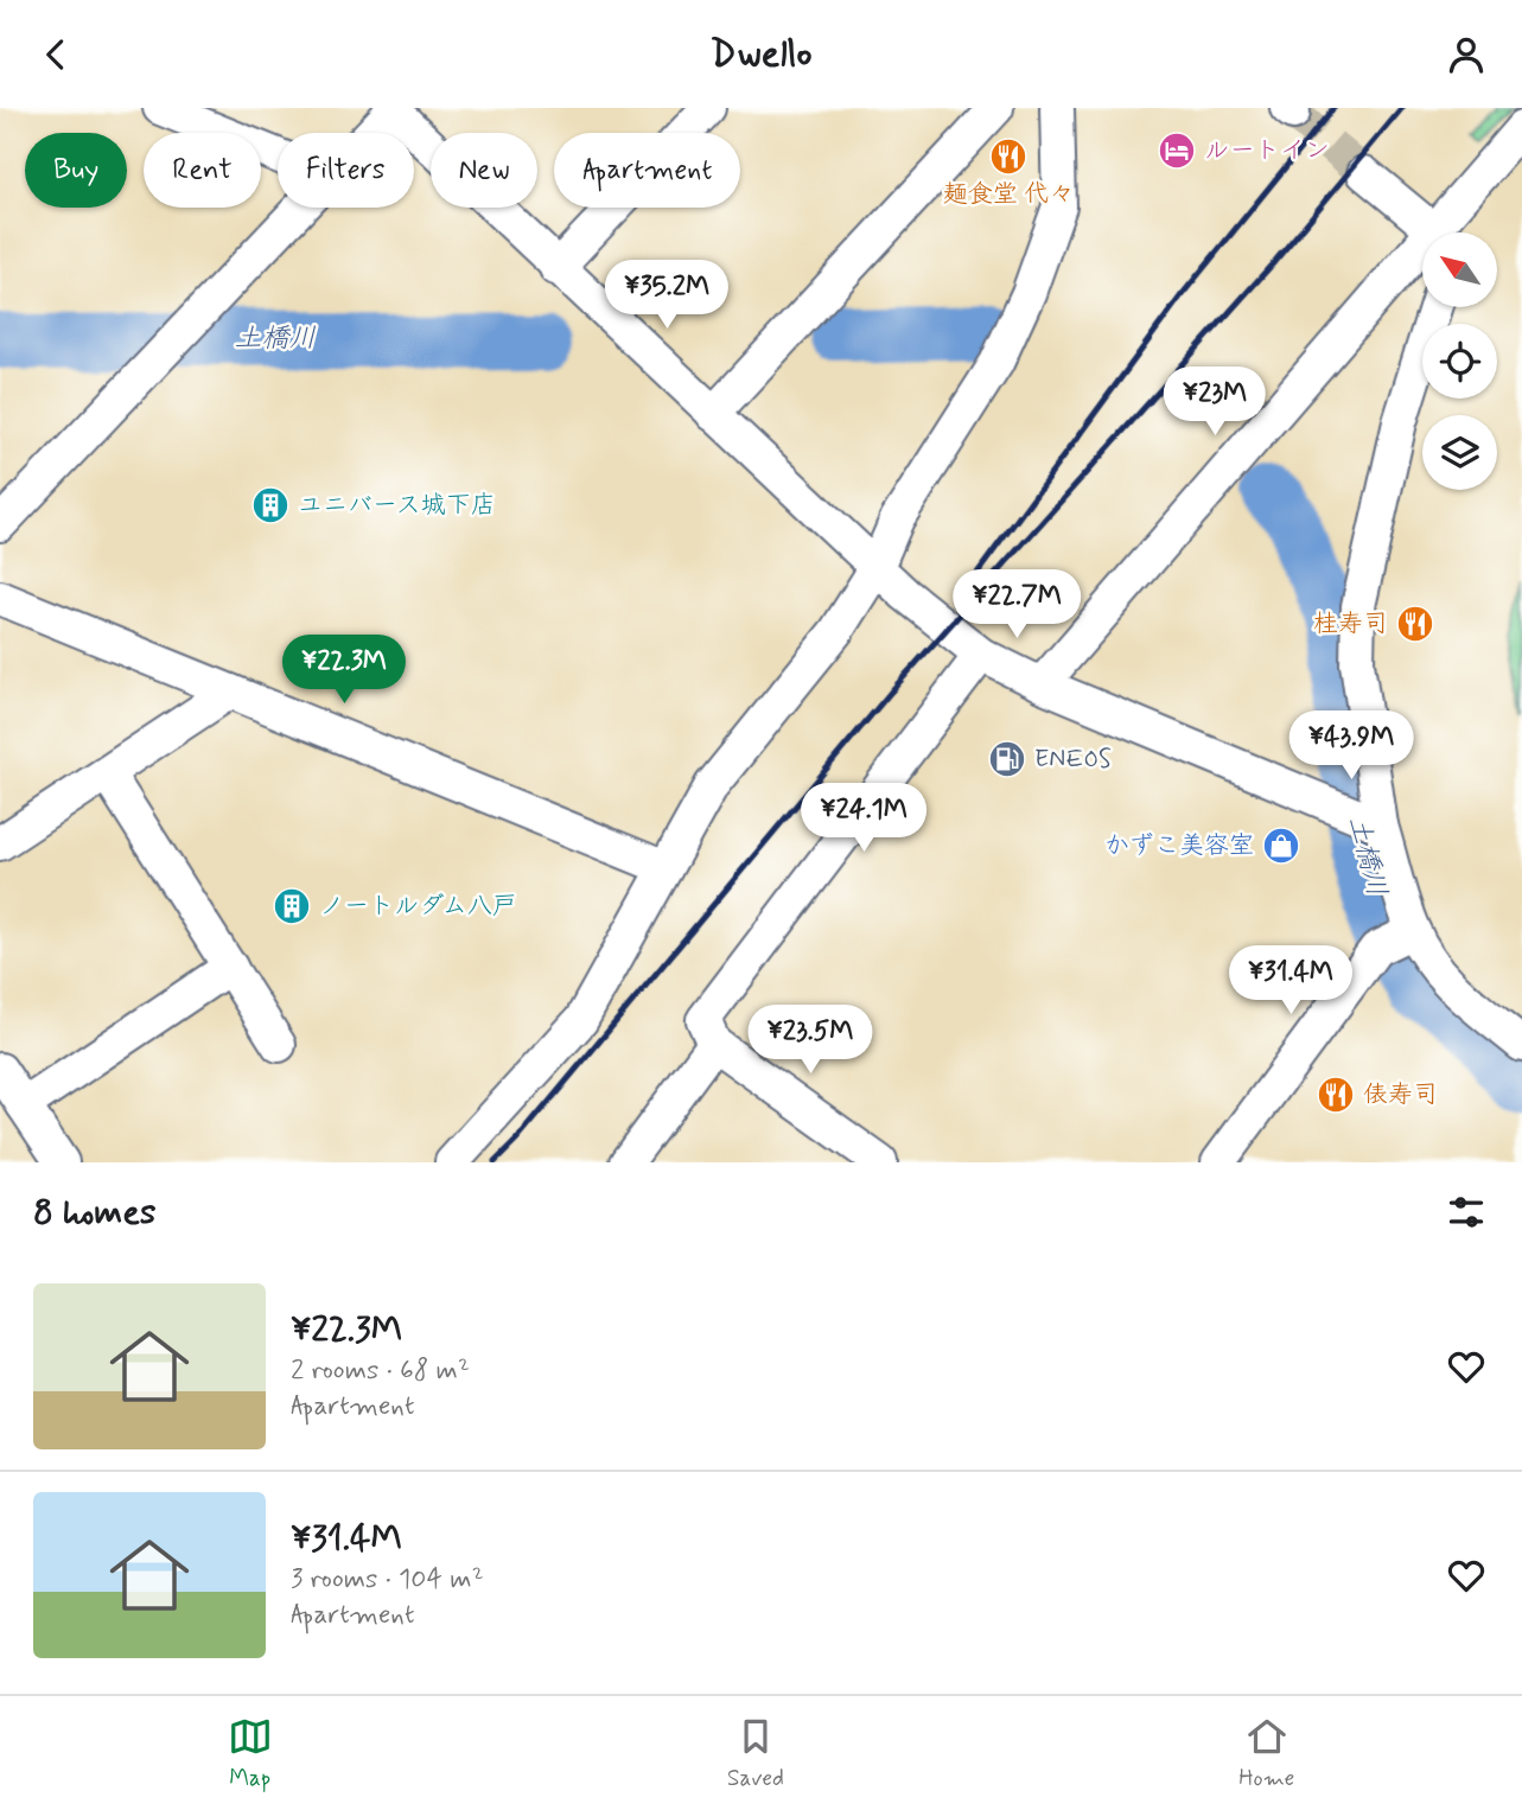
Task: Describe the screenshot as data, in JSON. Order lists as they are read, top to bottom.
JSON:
{
  "water": ["土橋川"],
  "places": {
    "hotel": ["ルートイン"],
    "restaurant": ["麺食堂 代々", "桂寿司", "俵寿司"],
    "building": ["ユニバース城下店", "ノートルダム八戸"],
    "fuel station": ["ENEOS"],
    "shop": ["かずこ美容室"]
  },
  "north": "top left",
  "page": {
    "header": "Dwello",
    "chip": [
      "Buy",
      "Rent",
      "Filters",
      "New",
      "Apartment"
    ],
    "price": [
      "¥35.2M",
      "¥23M",
      "¥22.7M",
      "¥22.3M",
      "¥43.9M",
      "¥24.1M",
      "¥31.4M",
      "¥23.5M"
    ],
    "heading": "8 homes",
    "list": [
      {
        "name": "¥22.3M",
        "note": "2 rooms · 68 m² · Apartment"
      },
      {
        "name": "¥31.4M",
        "note": "3 rooms · 104 m² · Apartment"
      }
    ],
    "tabs": ["Map", "Saved", "Home"]
  }
}
